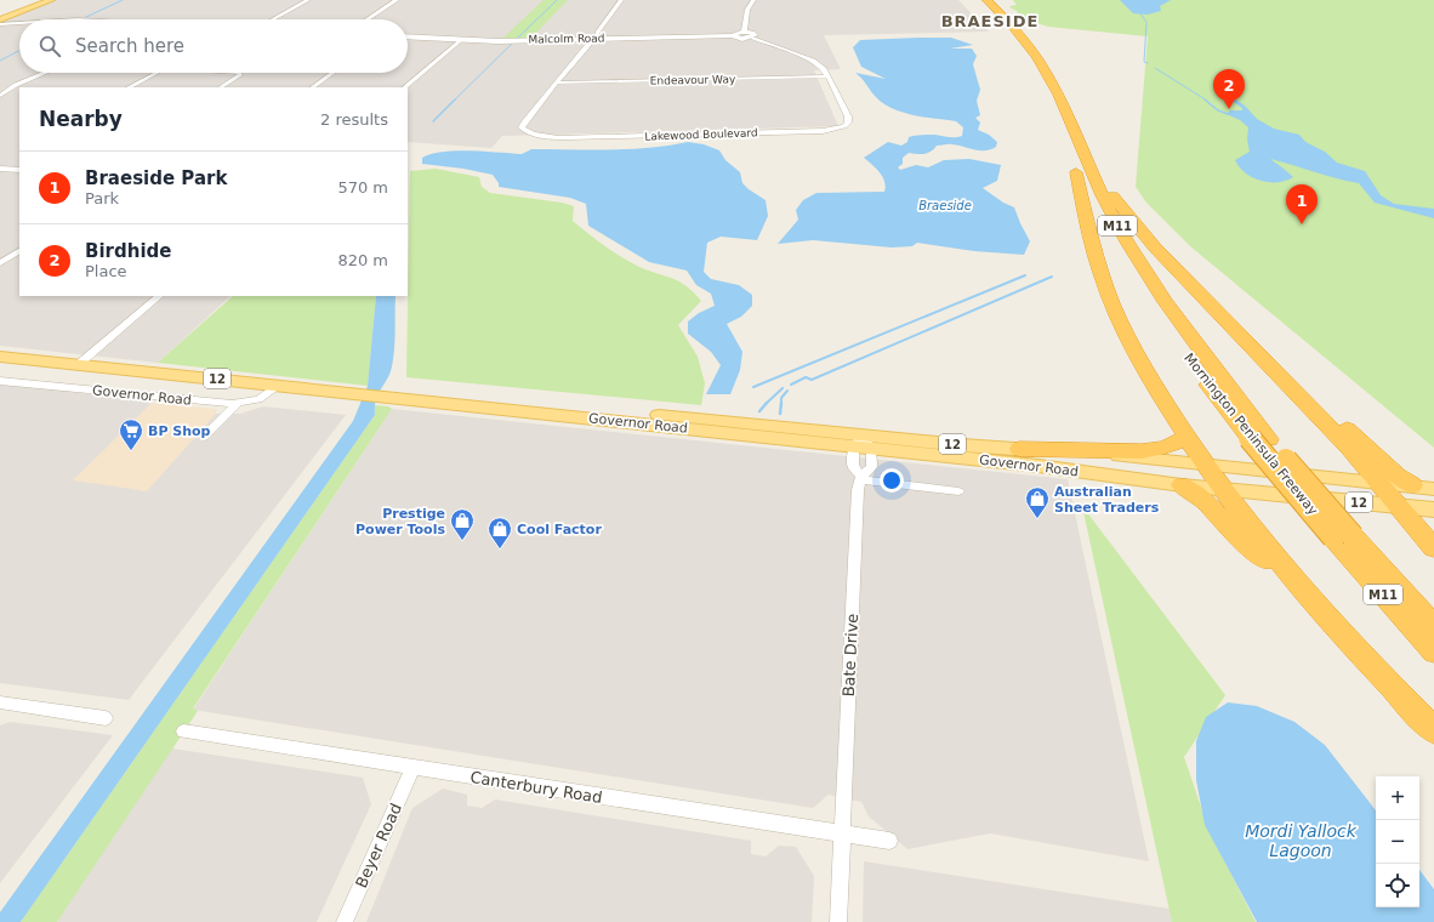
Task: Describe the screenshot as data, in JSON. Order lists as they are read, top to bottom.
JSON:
{
  "streets": {
    "highway": ["M11", "Mornington Peninsula Freeway"],
    "main road": ["12", "Governor Road"],
    "street": [
      "Malcolm Road",
      "Endeavour Way",
      "Lakewood Boulevard",
      "Bate Drive",
      "Canterbury Road",
      "Beyer Road"
    ]
  },
  "crossings": [
    ["Malcolm Road", "Lakewood Boulevard"],
    ["Endeavour Way", "Lakewood Boulevard"],
    ["Governor Road", "Bate Drive"],
    ["Bate Drive", "Canterbury Road"],
    ["Canterbury Road", "Beyer Road"]
  ],
  "districts": ["BRAESIDE"],
  "water": ["Braeside", "Mordi Yallock Lagoon"],
  "places": {
    "supermarket": ["BP Shop"],
    "shop": ["Australian Sheet Traders", "Prestige Power Tools", "Cool Factor"]
  },
  "page": {
    "search": "Search here",
    "pins": ["2", "1"],
    "heading": ["Nearby", "2 results"],
    "list": [
      {
        "mark": "1",
        "name": "Braeside Park",
        "note": "Park",
        "value": "570 m"
      },
      {
        "mark": "2",
        "name": "Birdhide",
        "note": "Place",
        "value": "820 m"
      }
    ],
    "map_buttons": ["+", "−"]
  }
}
